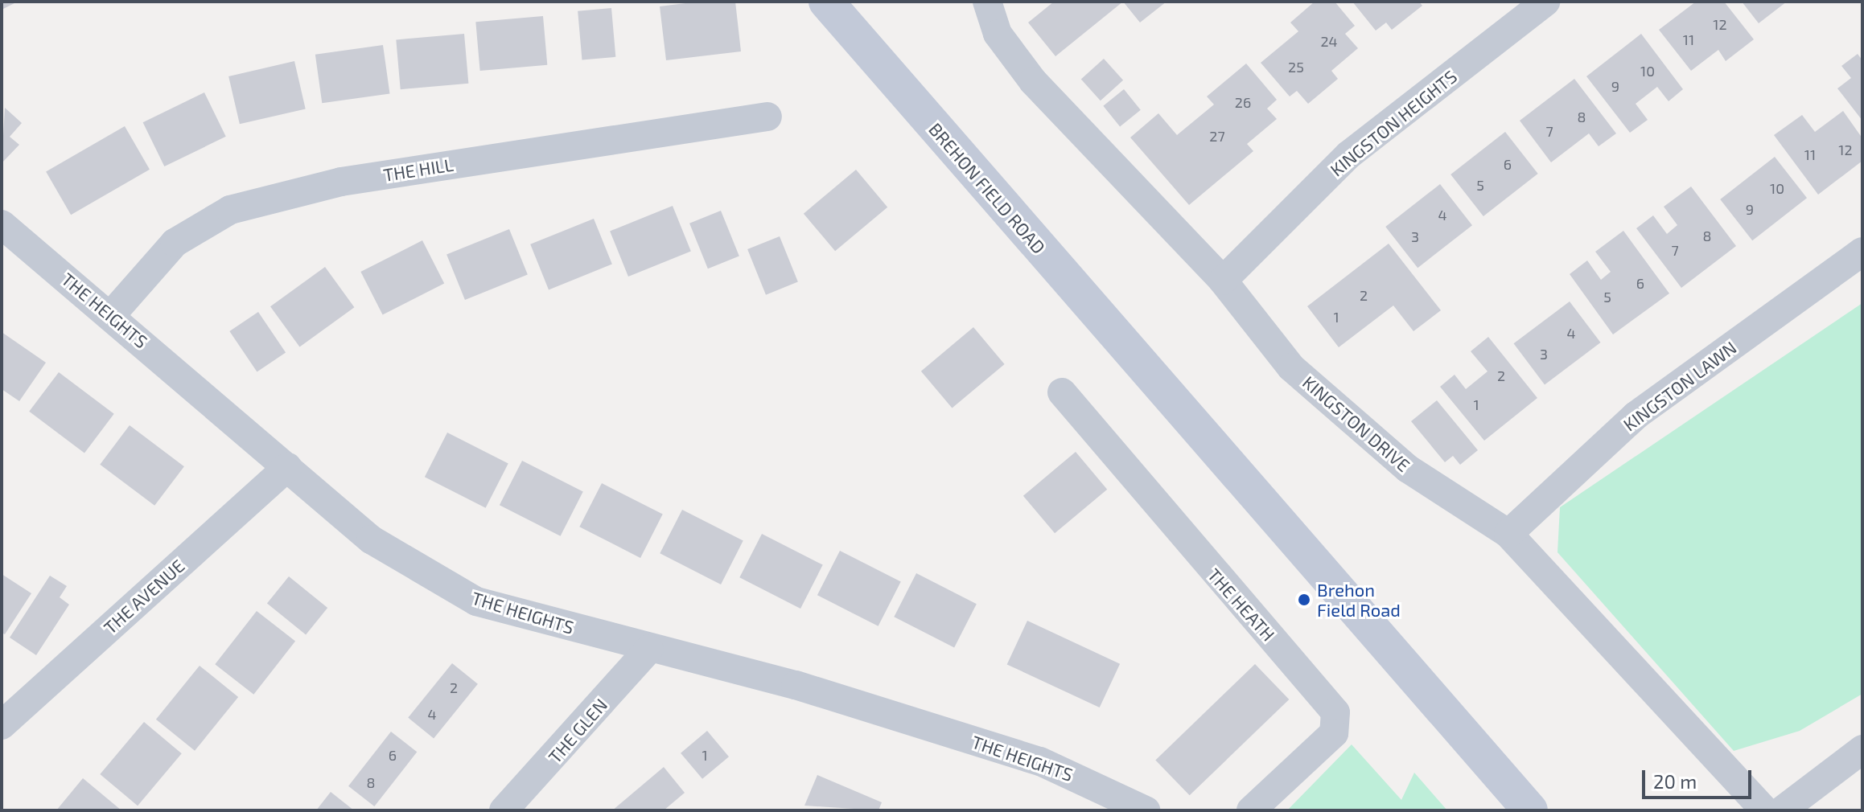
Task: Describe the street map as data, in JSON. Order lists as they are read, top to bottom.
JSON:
{
  "streets": {
    "main road": ["BREHON FIELD ROAD"],
    "street": [
      "KINGSTON HEIGHTS",
      "THE HILL",
      "THE HEIGHTS",
      "KINGSTON LAWN",
      "KINGSTON DRIVE",
      "THE AVENUE",
      "THE HEATH",
      "THE GLEN"
    ]
  },
  "crossings": [
    ["KINGSTON HEIGHTS", "KINGSTON DRIVE"],
    ["THE HILL", "THE HEIGHTS"],
    ["THE HEIGHTS", "THE AVENUE"],
    ["THE HEIGHTS", "THE GLEN"],
    ["KINGSTON LAWN", "KINGSTON DRIVE"]
  ],
  "places": ["Brehon Field Road"],
  "house_numbers": [
    "12",
    "11",
    "24",
    "25",
    "10",
    "9",
    "26",
    "8",
    "7",
    "27",
    "12",
    "11",
    "6",
    "5",
    "10",
    "9",
    "4",
    "8",
    "3",
    "7",
    "6",
    "2",
    "5",
    "1",
    "4",
    "3",
    "2",
    "1",
    "2",
    "4",
    "6",
    "1",
    "8"
  ],
  "scale_bar": "20 m"
}
